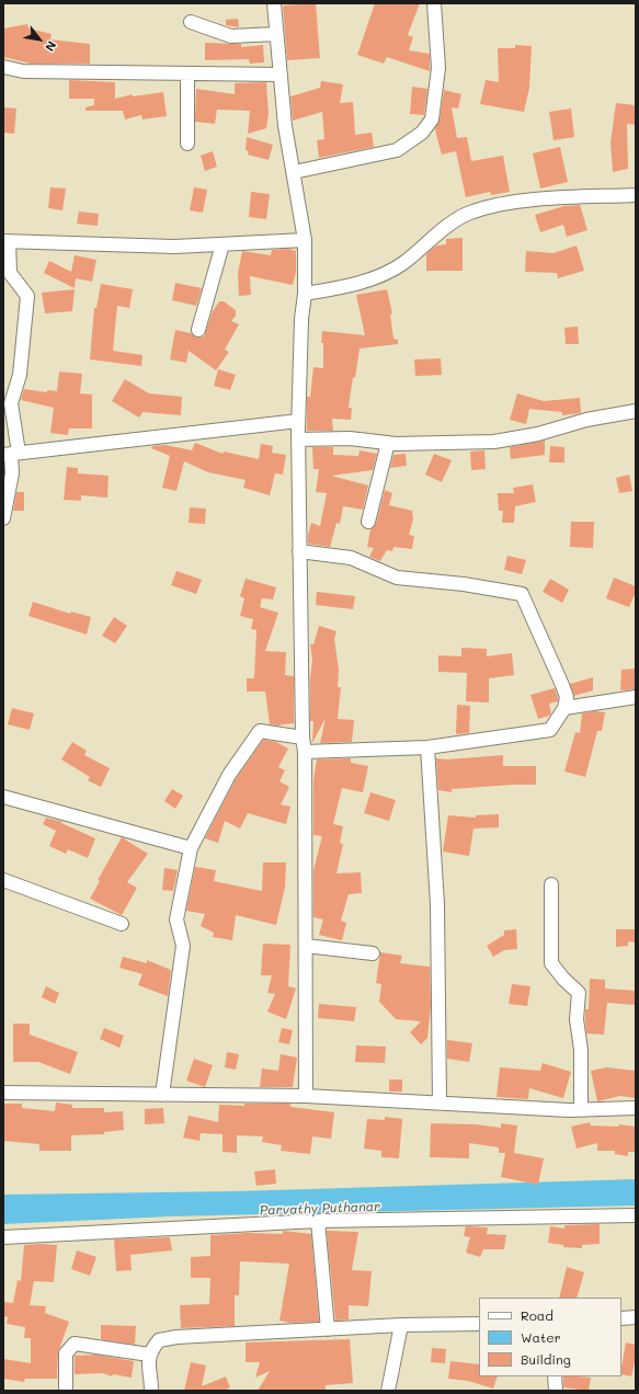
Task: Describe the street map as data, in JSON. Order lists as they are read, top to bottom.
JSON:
{
  "water": ["Parvathy Puthanar"],
  "legend": ["Road", "Water", "Building"],
  "north": "bottom right"
}
